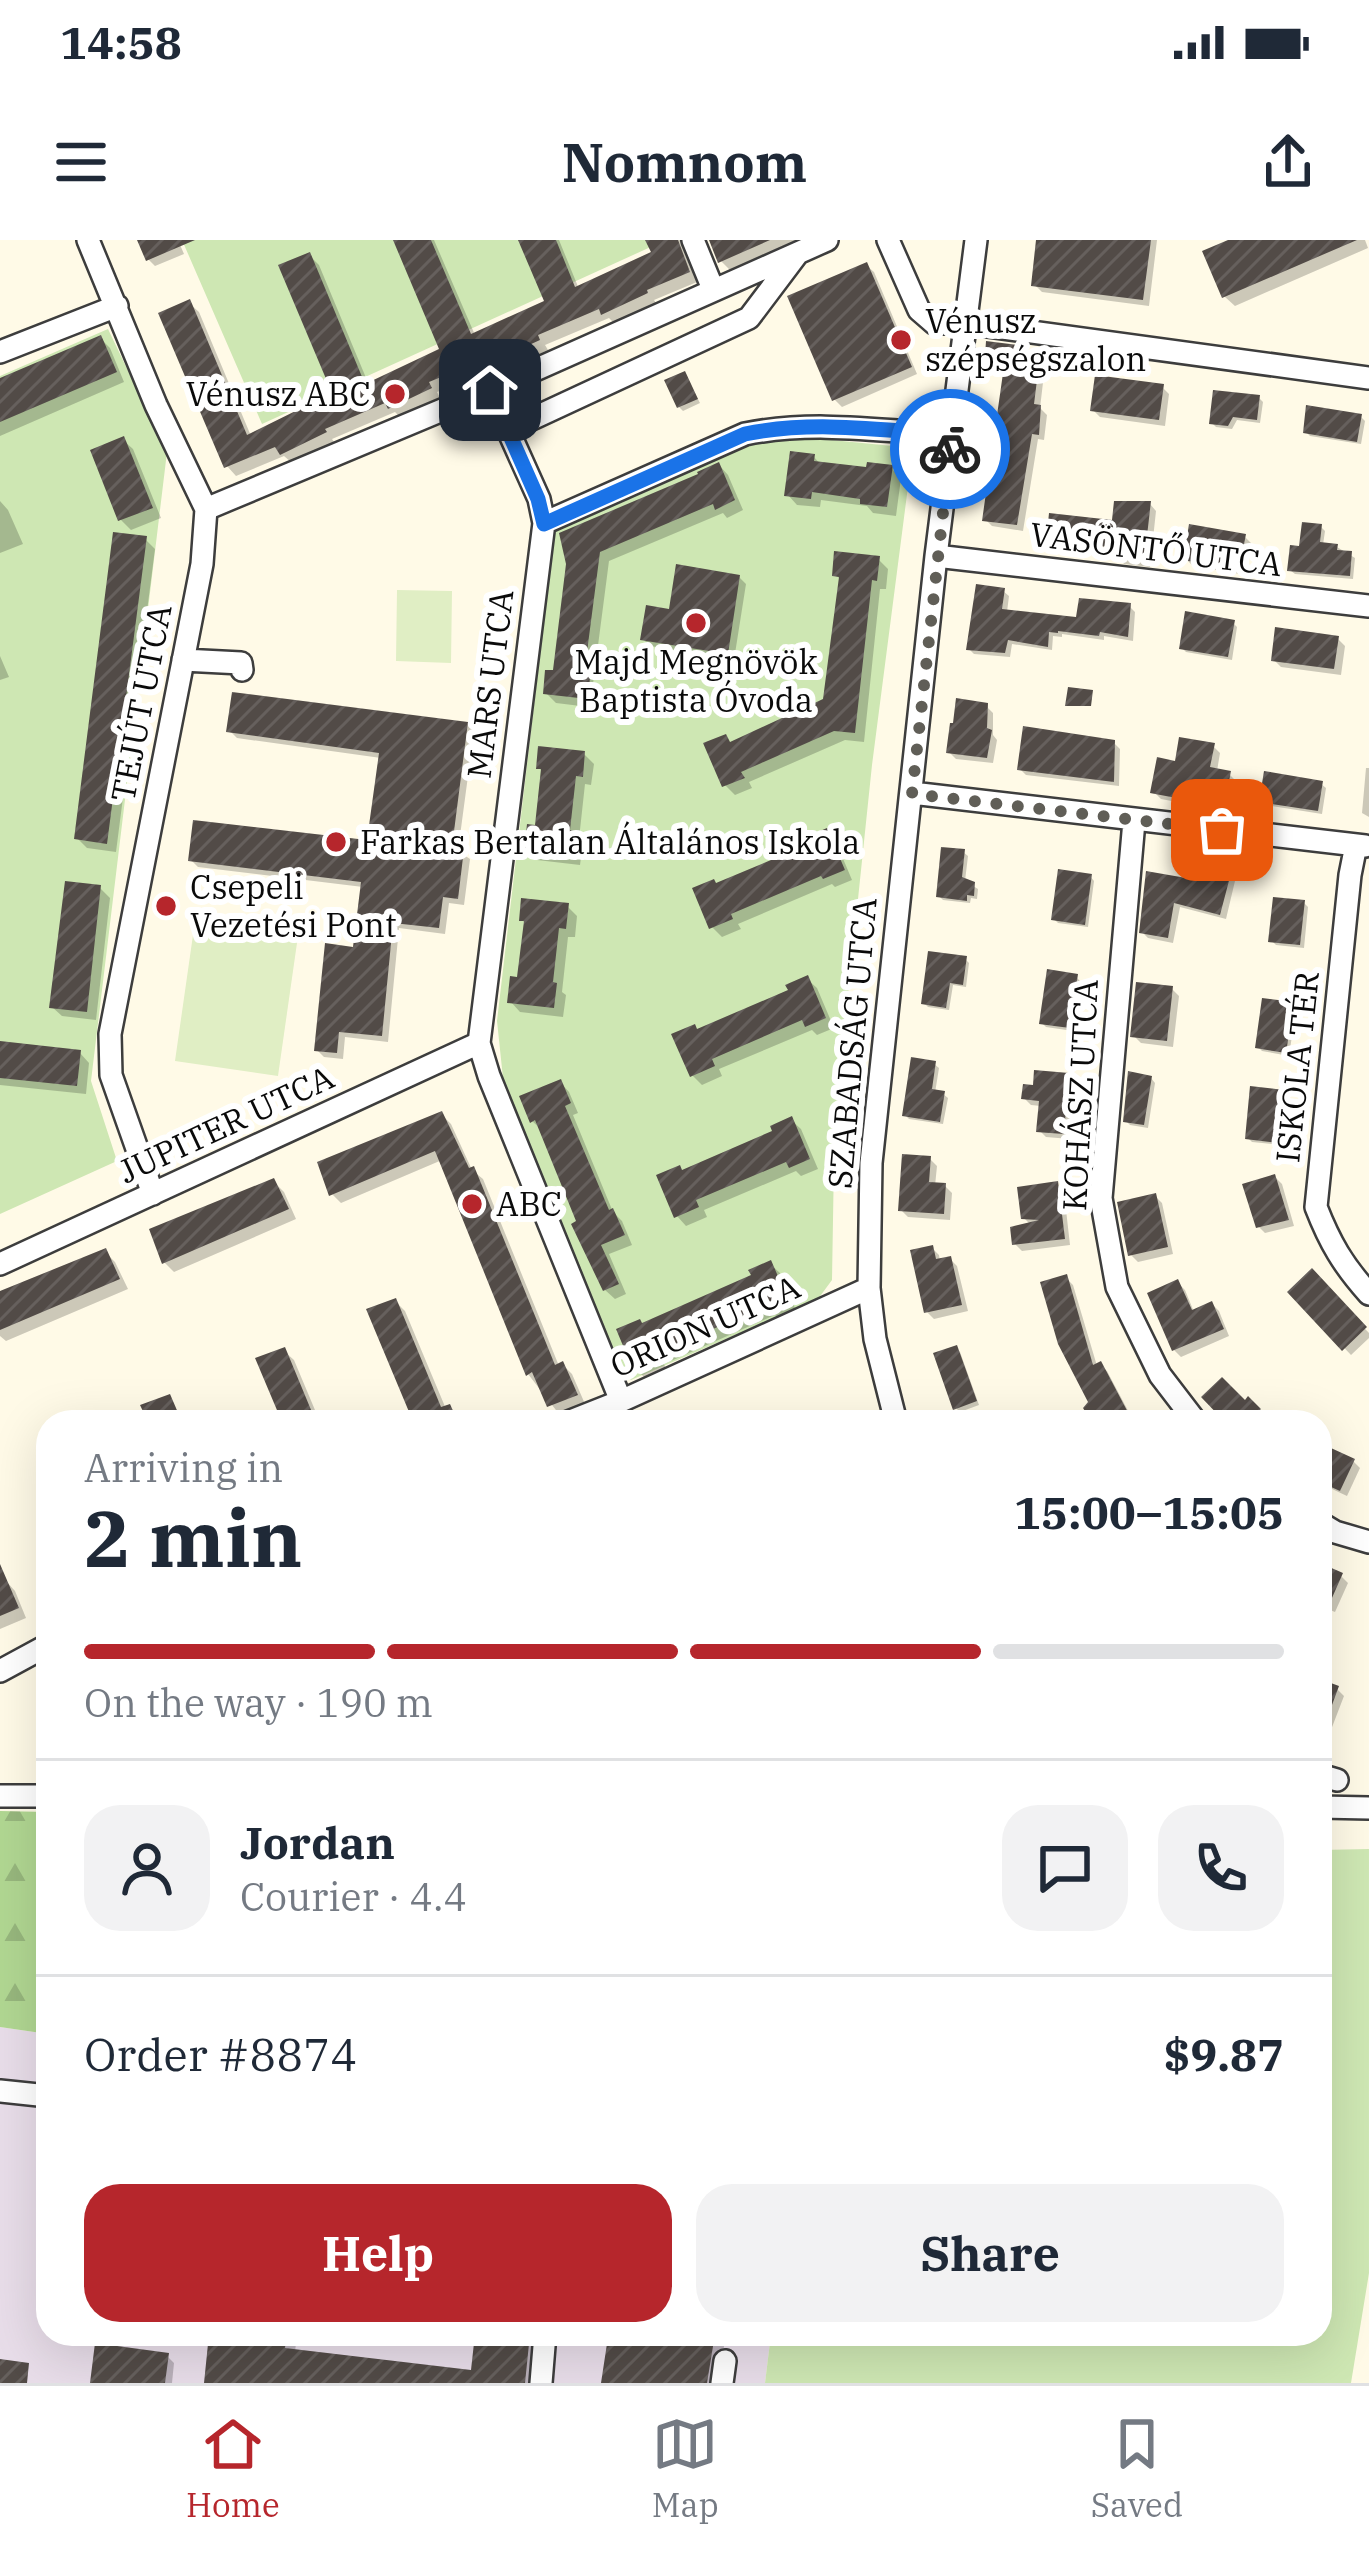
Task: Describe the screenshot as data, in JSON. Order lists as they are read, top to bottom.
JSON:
{
  "streets": {
    "street": [
      "VASÖNTŐ UTCA",
      "MARS UTCA",
      "TEJÚT UTCA",
      "SZABADSÁG UTCA",
      "ISKOLA TÉR",
      "KOHÁSZ UTCA",
      "JUPITER UTCA",
      "ORION UTCA"
    ]
  },
  "crossings": [
    ["VASÖNTŐ UTCA", "SZABADSÁG UTCA"],
    ["MARS UTCA", "JUPITER UTCA"],
    ["MARS UTCA", "ORION UTCA"],
    ["TEJÚT UTCA", "JUPITER UTCA"],
    ["SZABADSÁG UTCA", "ORION UTCA"]
  ],
  "places": [
    "Vénusz szépségszalon",
    "Vénusz ABC",
    "Majd Megnövök Baptista Óvoda",
    "Farkas Bertalan Általános Iskola",
    "Csepeli Vezetési Pont",
    "ABC"
  ],
  "page": {
    "status": "14:58",
    "header": "Nomnom",
    "heading": ["2 min", "Arriving in", "15:00–15:05"],
    "panel": [
      "Jordan",
      "Courier · 4.4",
      "Order #8874",
      "$9.87"
    ],
    "bar": "On the way · 190 m",
    "buttons": ["Help", "Share"],
    "tabs": ["Home", "Map", "Saved"]
  }
}
